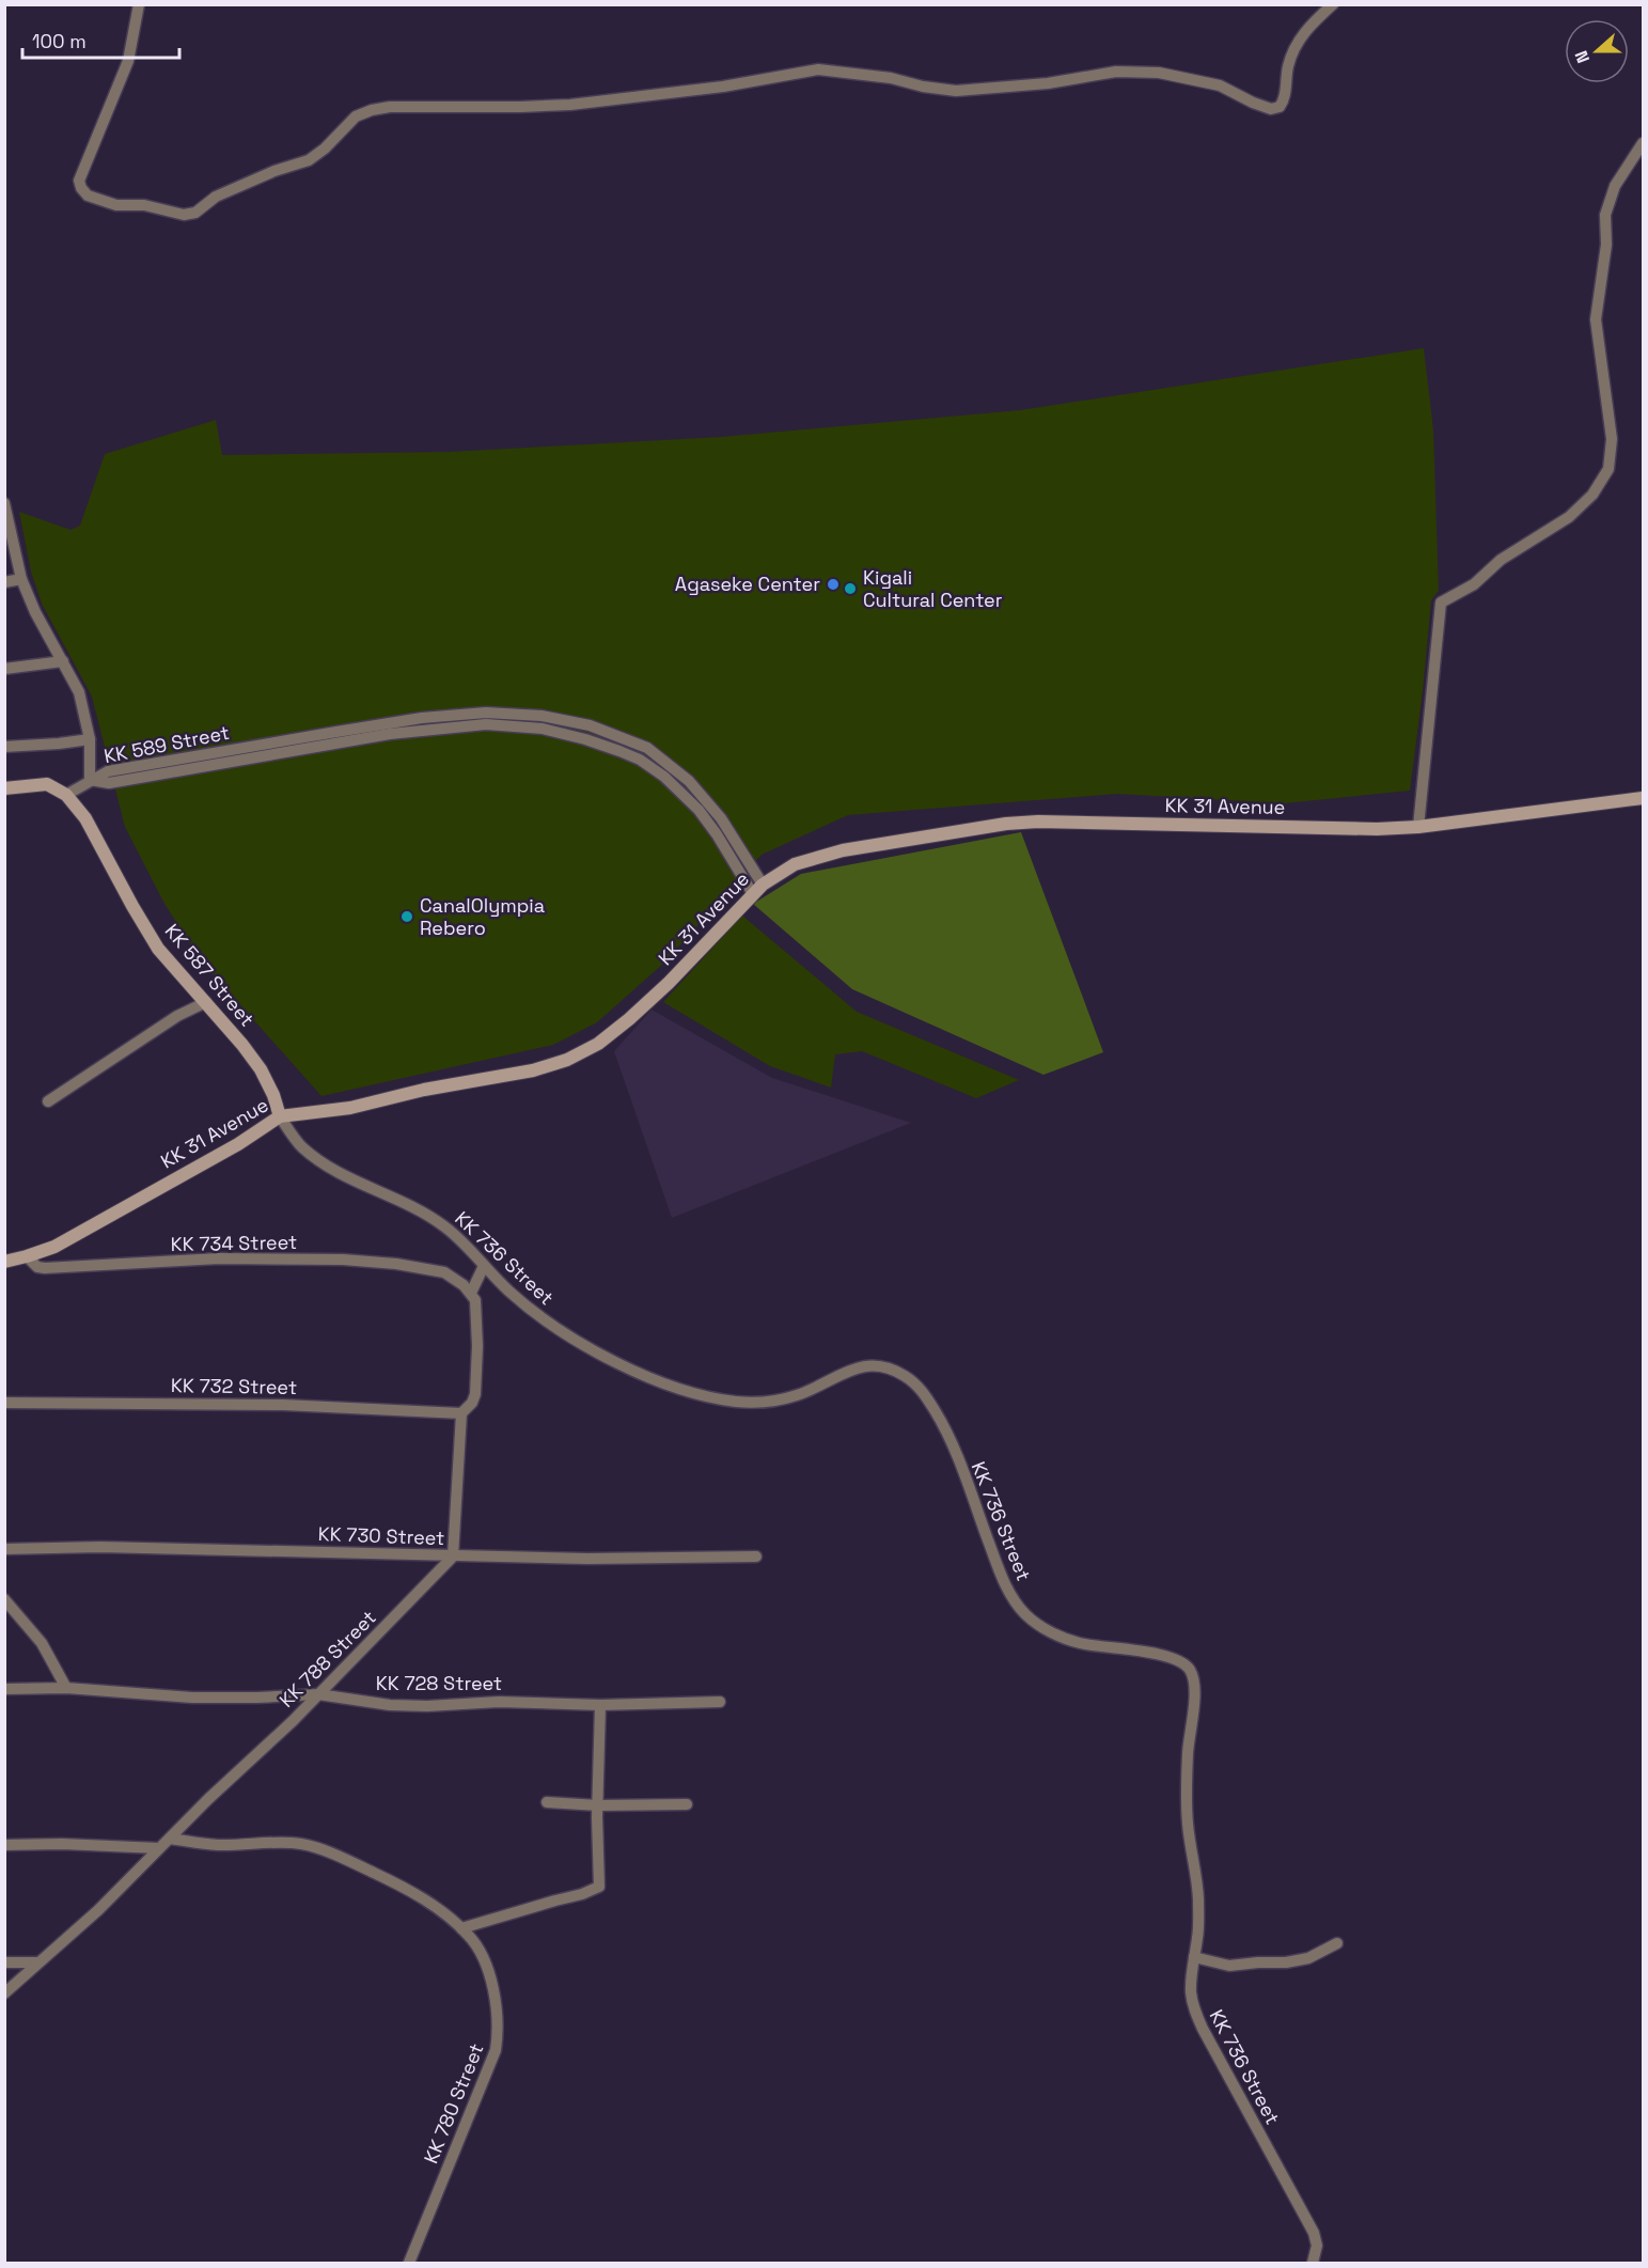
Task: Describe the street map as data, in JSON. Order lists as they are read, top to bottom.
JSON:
{
  "streets": {
    "main road": ["KK 31 Avenue", "KK 587 Street"],
    "street": [
      "KK 589 Street",
      "KK 734 Street",
      "KK 736 Street",
      "KK 732 Street",
      "KK 730 Street",
      "KK 788 Street",
      "KK 728 Street",
      "KK 780 Street"
    ]
  },
  "crossings": [
    ["KK 589 Street", "KK 31 Avenue"],
    ["KK 31 Avenue", "KK 587 Street"],
    ["KK 31 Avenue", "KK 734 Street"],
    ["KK 31 Avenue", "KK 736 Street"],
    ["KK 587 Street", "KK 736 Street"],
    ["KK 730 Street", "KK 788 Street"],
    ["KK 788 Street", "KK 728 Street"],
    ["KK 788 Street", "KK 780 Street"]
  ],
  "places": ["Agaseke Center", "Kigali Cultural Center", "CanalOlympia Rebero"],
  "scale_bar": "100 m",
  "north": "left"
}
